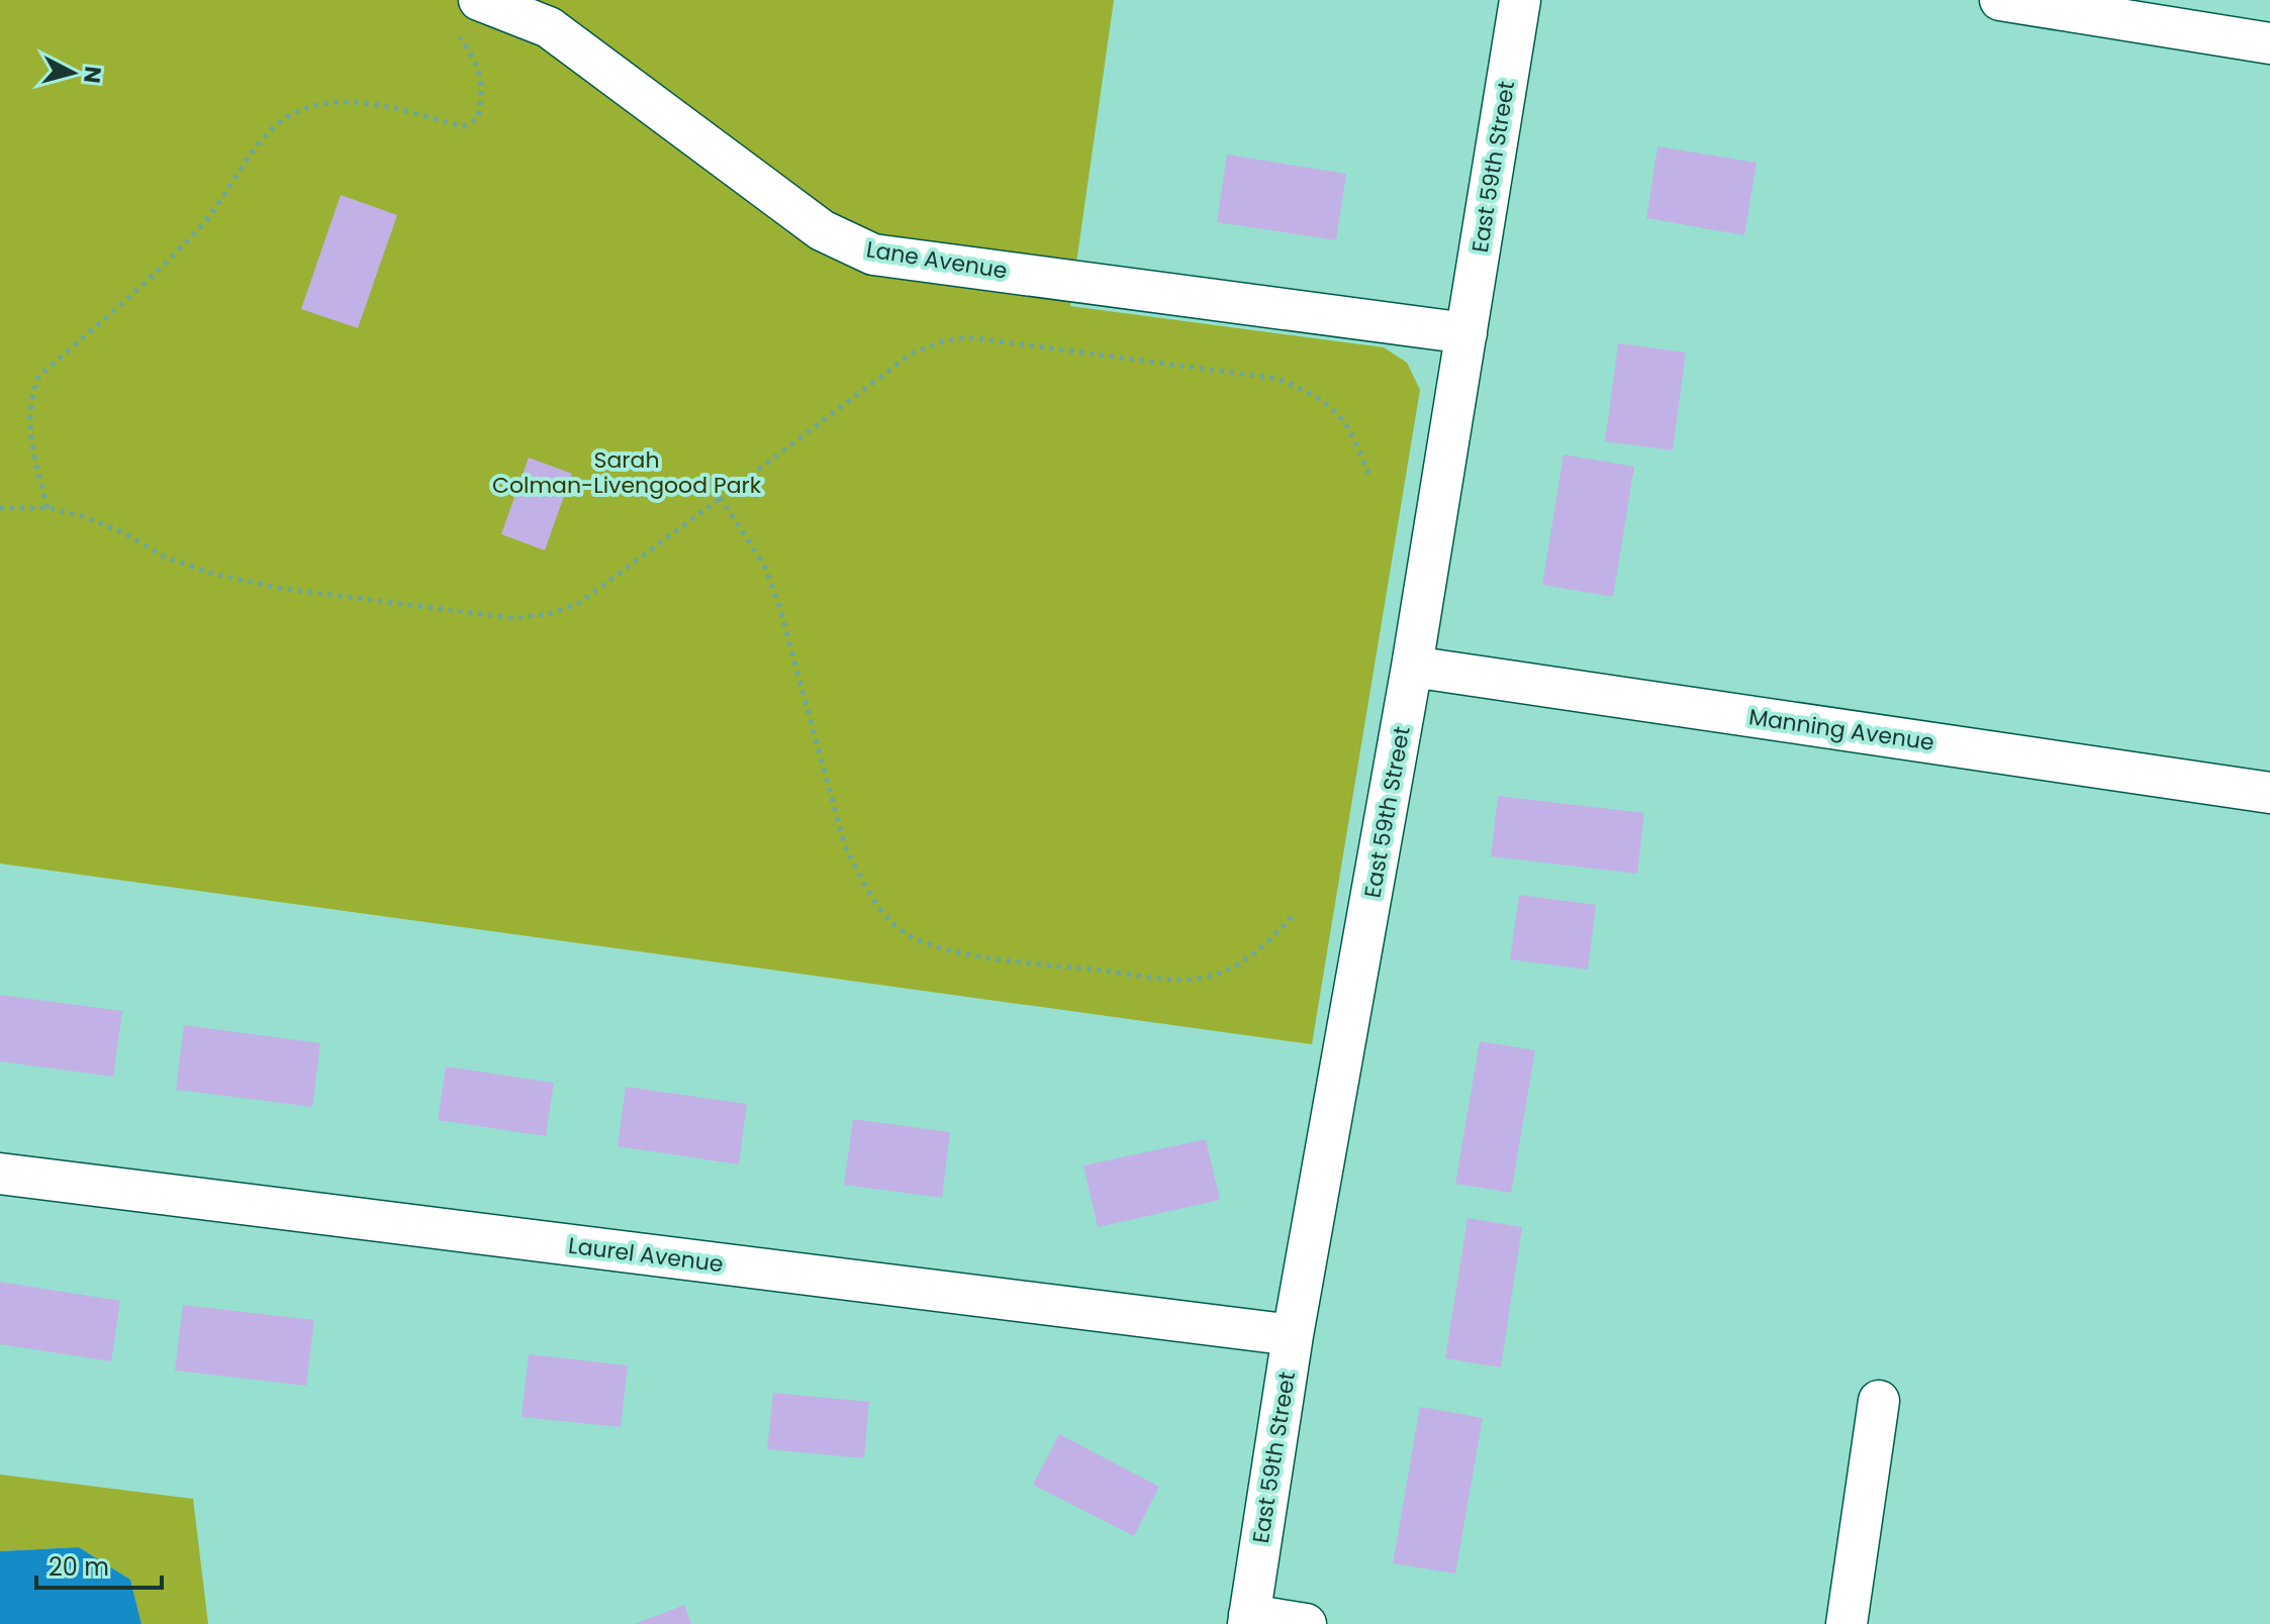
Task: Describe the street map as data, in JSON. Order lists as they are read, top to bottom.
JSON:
{
  "streets": {
    "street": [
      "East 59th Street",
      "Lane Avenue",
      "Manning Avenue",
      "Laurel Avenue"
    ]
  },
  "crossings": [
    ["East 59th Street", "Lane Avenue"],
    ["East 59th Street", "Manning Avenue"],
    ["East 59th Street", "Laurel Avenue"]
  ],
  "parks": ["Sarah Colman-Livengood Park"],
  "scale_bar": "20 m",
  "north": "right"
}
